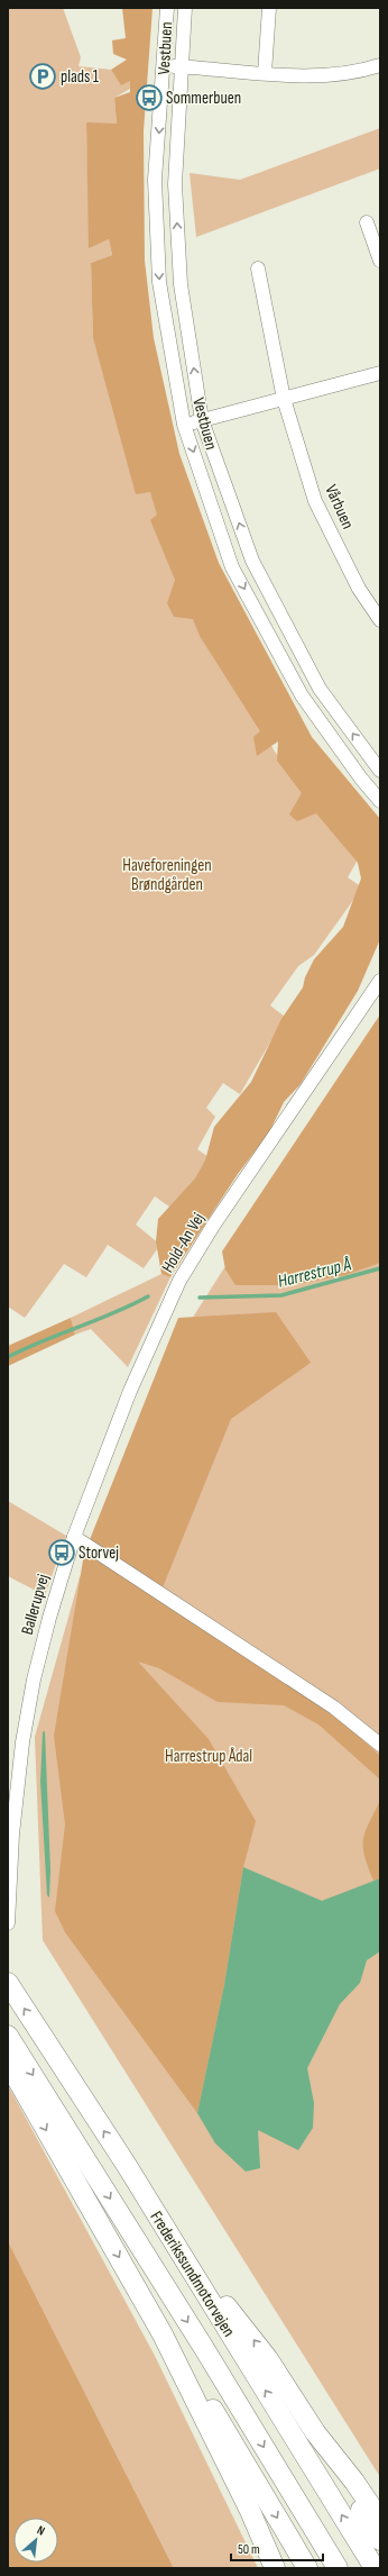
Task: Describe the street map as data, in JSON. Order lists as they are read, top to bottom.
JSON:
{
  "streets": {
    "highway": ["Frederikssundmotorvejen"],
    "street": [
      "Vestbuen",
      "Vårbuen",
      "Hold-An Vej",
      "Ballerupvej"
    ]
  },
  "crossings": [
    ["Hold-An Vej", "Ballerupvej"]
  ],
  "water": ["Harrestrup Å"],
  "parks": ["Haveforeningen Brøndgården", "Harrestrup Ådal"],
  "places": {
    "parking": ["plads 1"],
    "bus stop": ["Sommerbuen", "Storvej"]
  },
  "scale_bar": "50 m",
  "north": "top right"
}
